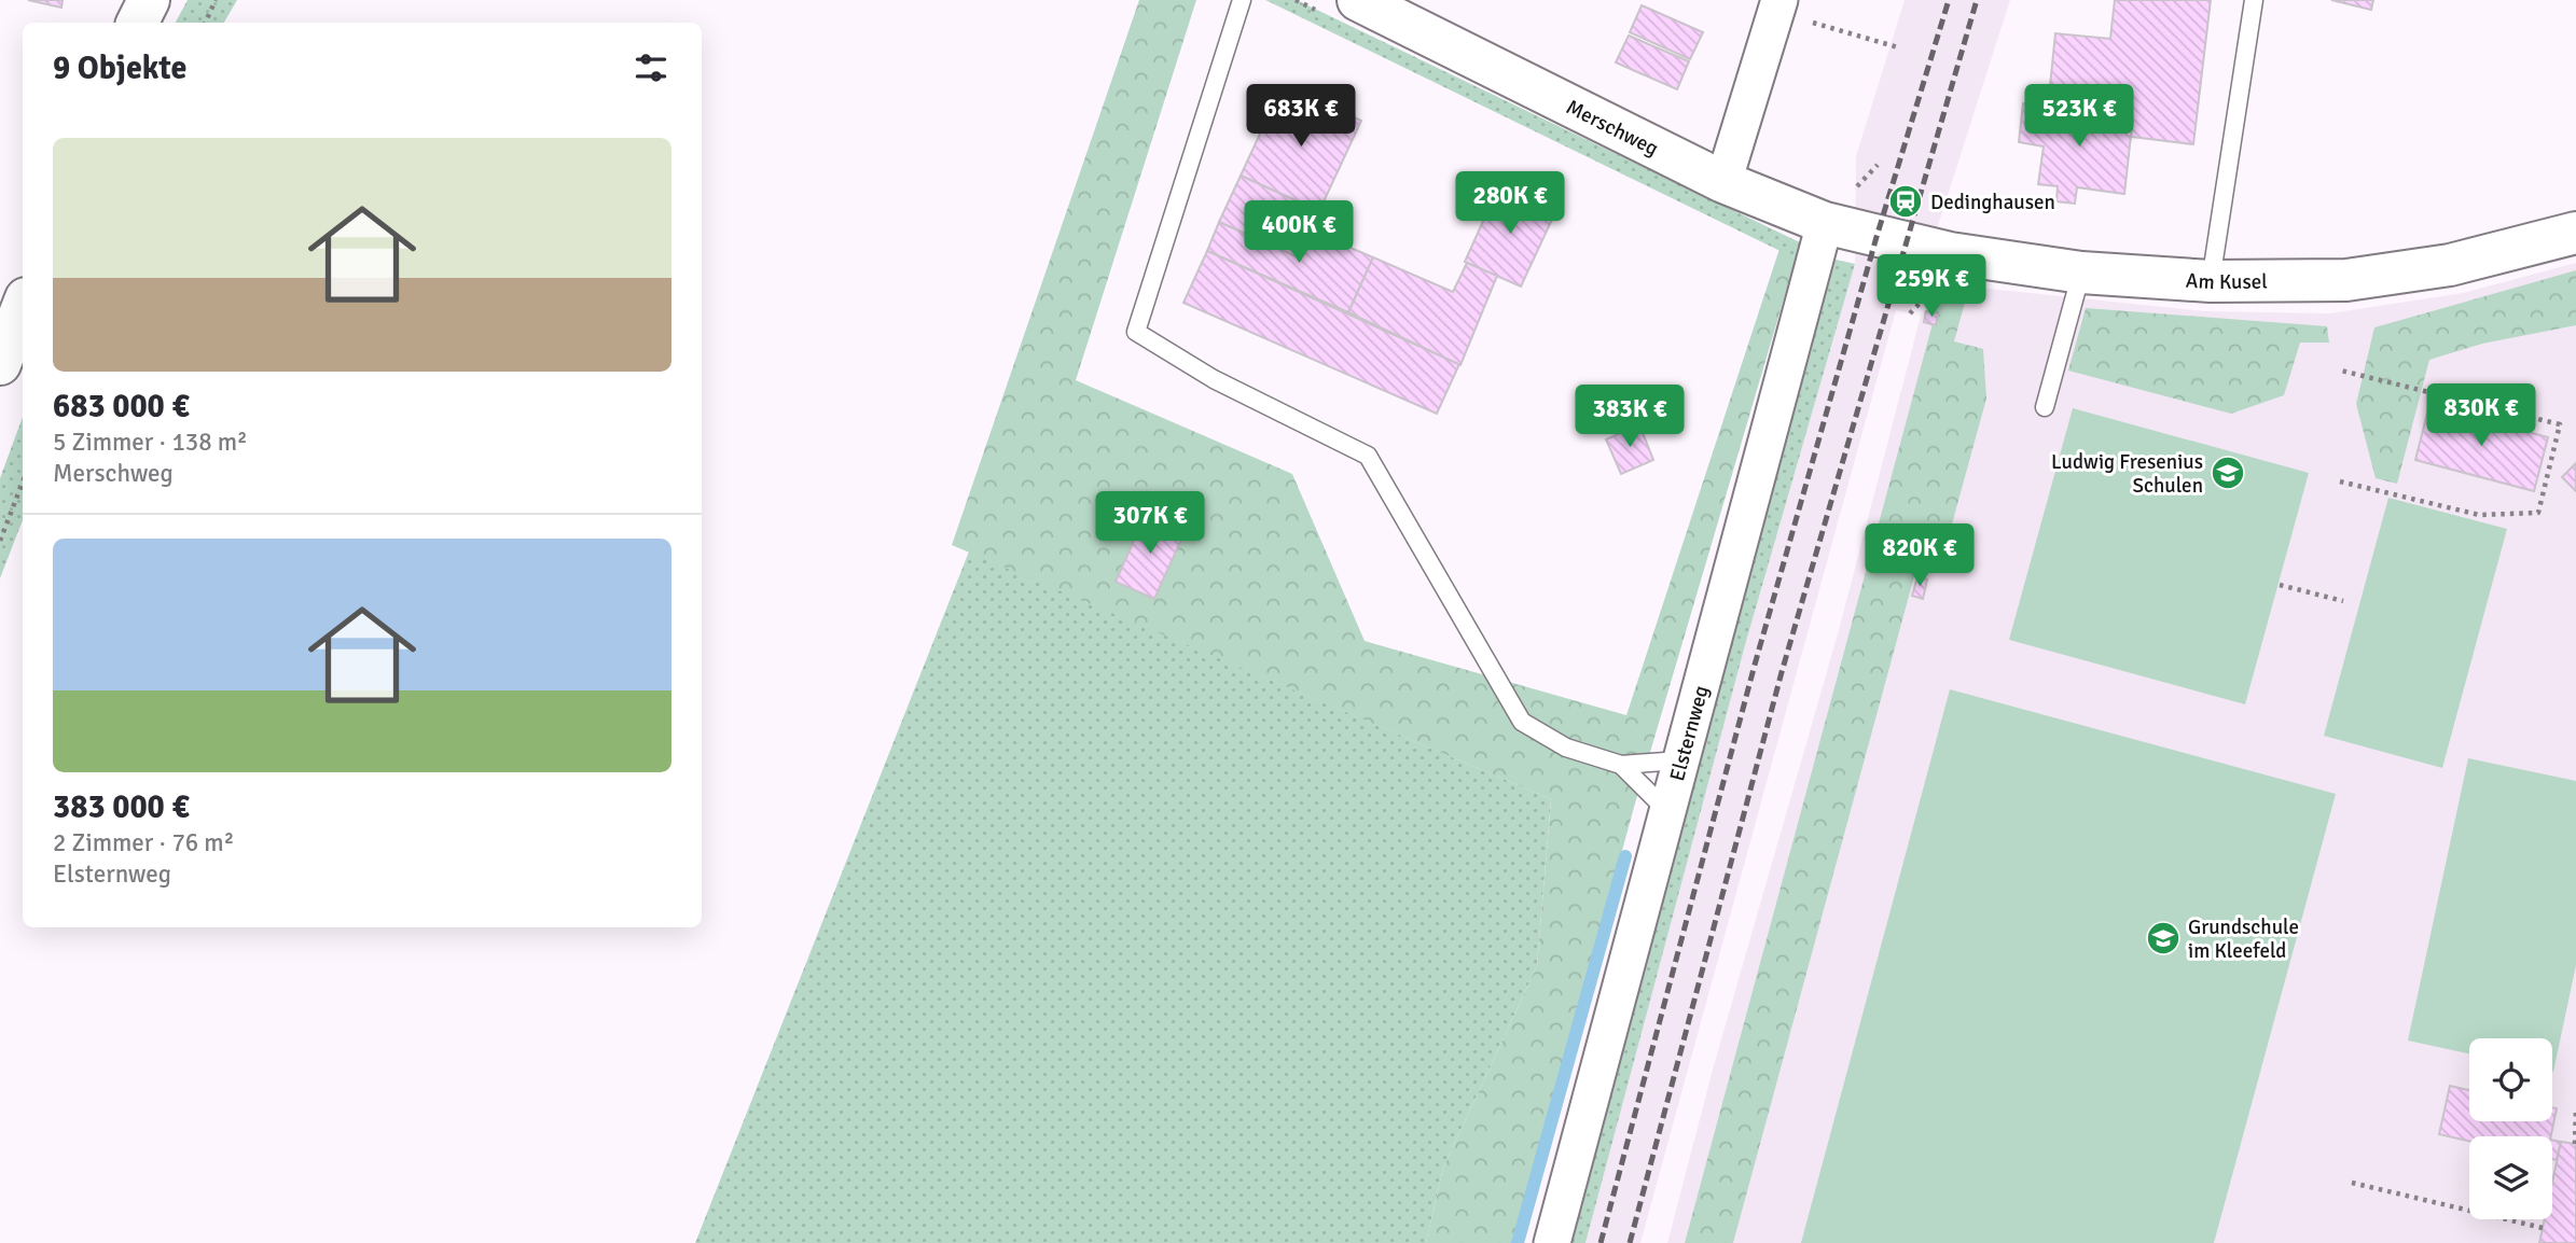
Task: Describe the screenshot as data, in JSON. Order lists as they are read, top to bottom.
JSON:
{
  "streets": {
    "street": ["Merschweg", "Am Kusel", "Elsternweg"]
  },
  "crossings": [
    ["Merschweg", "Am Kusel"],
    ["Merschweg", "Elsternweg"]
  ],
  "places": {
    "station": ["Dedinghausen"],
    "school or university": ["Ludwig Fresenius Schulen", "Grundschule im Kleefeld"]
  },
  "page": {
    "heading": "9 Objekte",
    "price": [
      "683K €",
      "523K €",
      "280K €",
      "400K €",
      "259K €",
      "830K €",
      "383K €",
      "307K €",
      "820K €"
    ],
    "list": [
      {
        "name": "683 000 €",
        "note": "5 Zimmer · 138 m² · Merschweg"
      },
      {
        "name": "383 000 €",
        "note": "2 Zimmer · 76 m² · Elsternweg"
      }
    ]
  }
}
